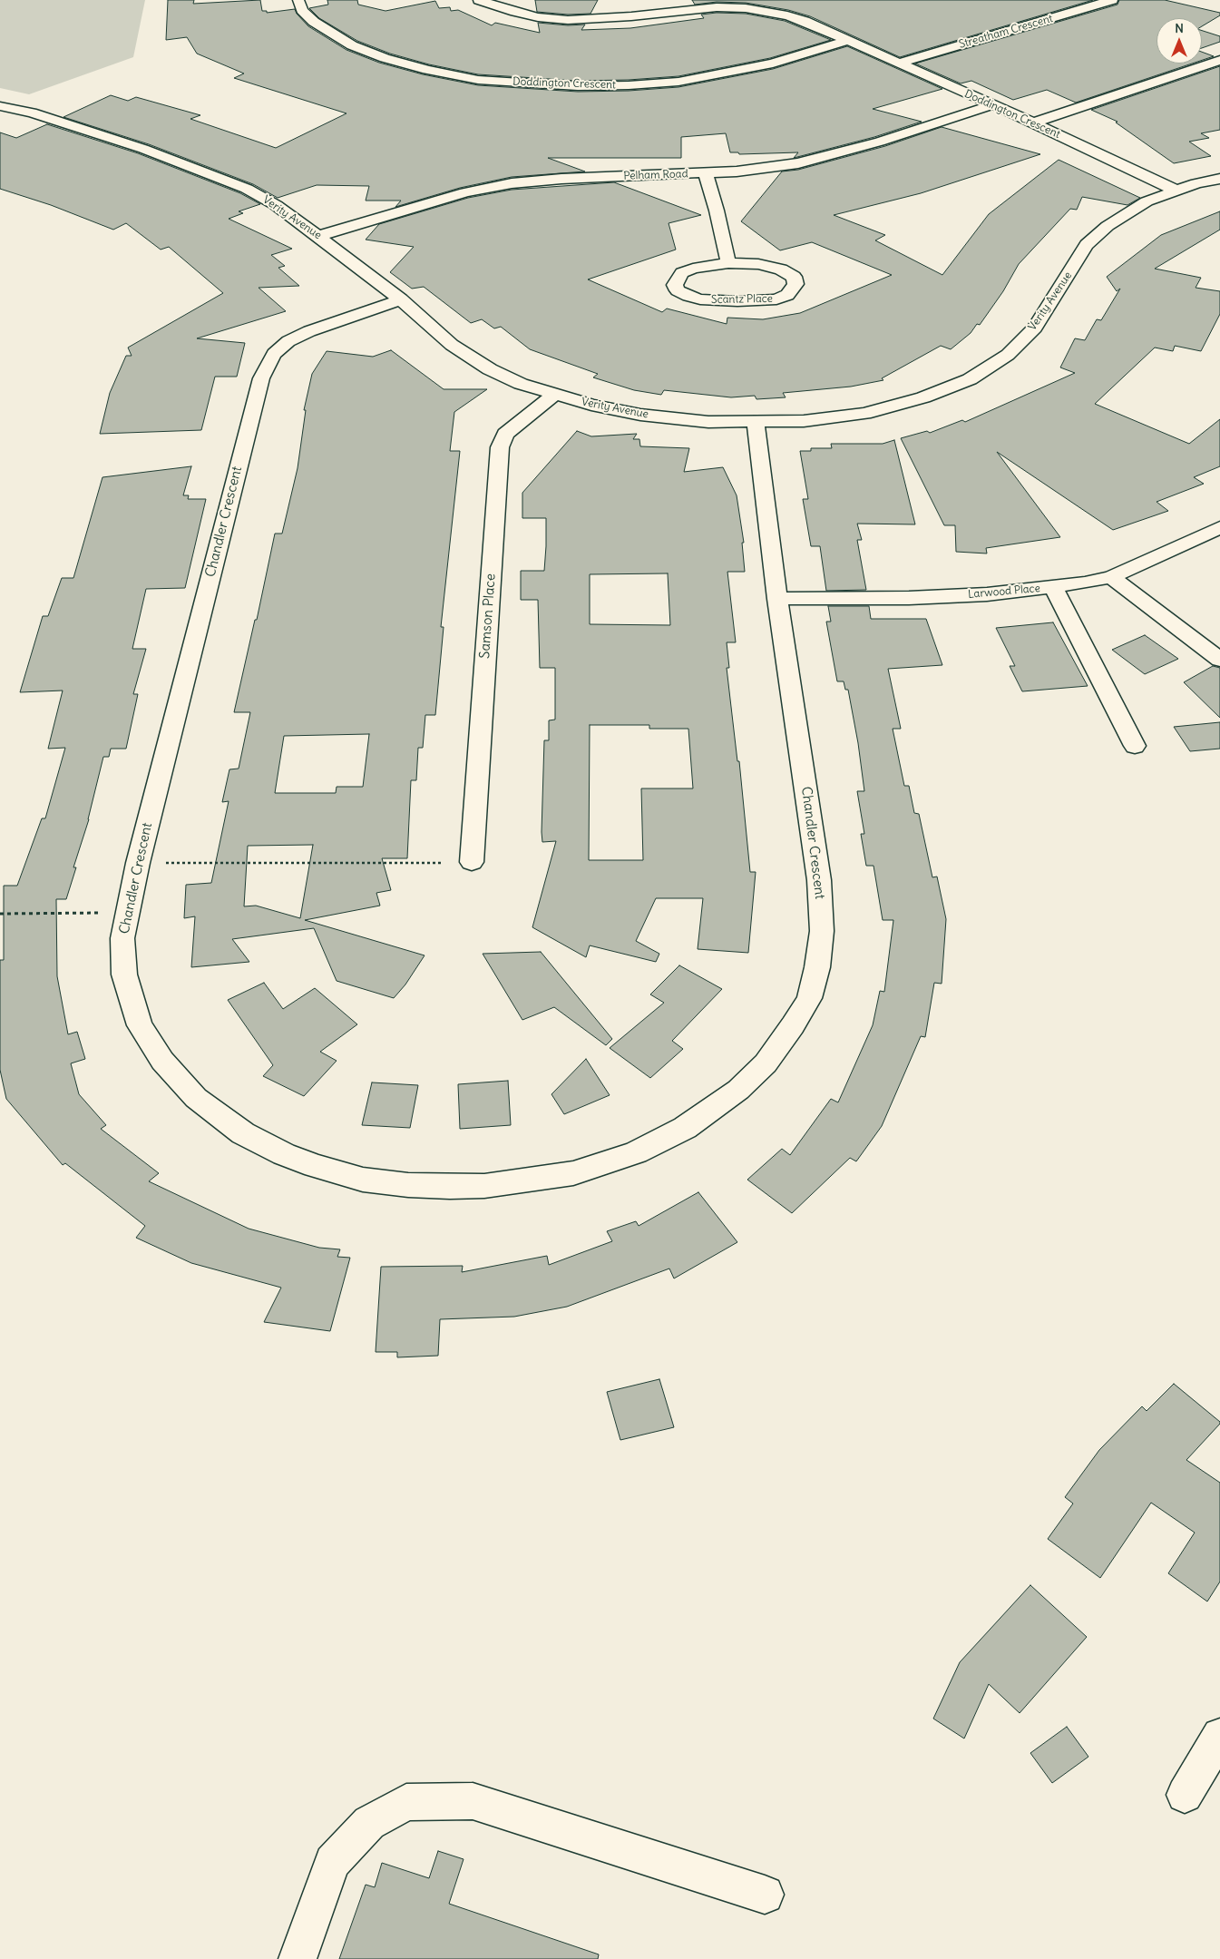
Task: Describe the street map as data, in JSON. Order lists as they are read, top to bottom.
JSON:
{
  "streets": {
    "street": [
      "Streatham Crescent",
      "Doddington Crescent",
      "Pelham Road",
      "Verity Avenue",
      "Scantz Place",
      "Chandler Crescent",
      "Larwood Place",
      "Samson Place"
    ]
  },
  "crossings": [
    ["Streatham Crescent", "Doddington Crescent"],
    ["Doddington Crescent", "Pelham Road"],
    ["Doddington Crescent", "Verity Avenue"],
    ["Pelham Road", "Verity Avenue"],
    ["Verity Avenue", "Chandler Crescent"],
    ["Verity Avenue", "Samson Place"],
    ["Chandler Crescent", "Larwood Place"]
  ],
  "north": "top"
}
